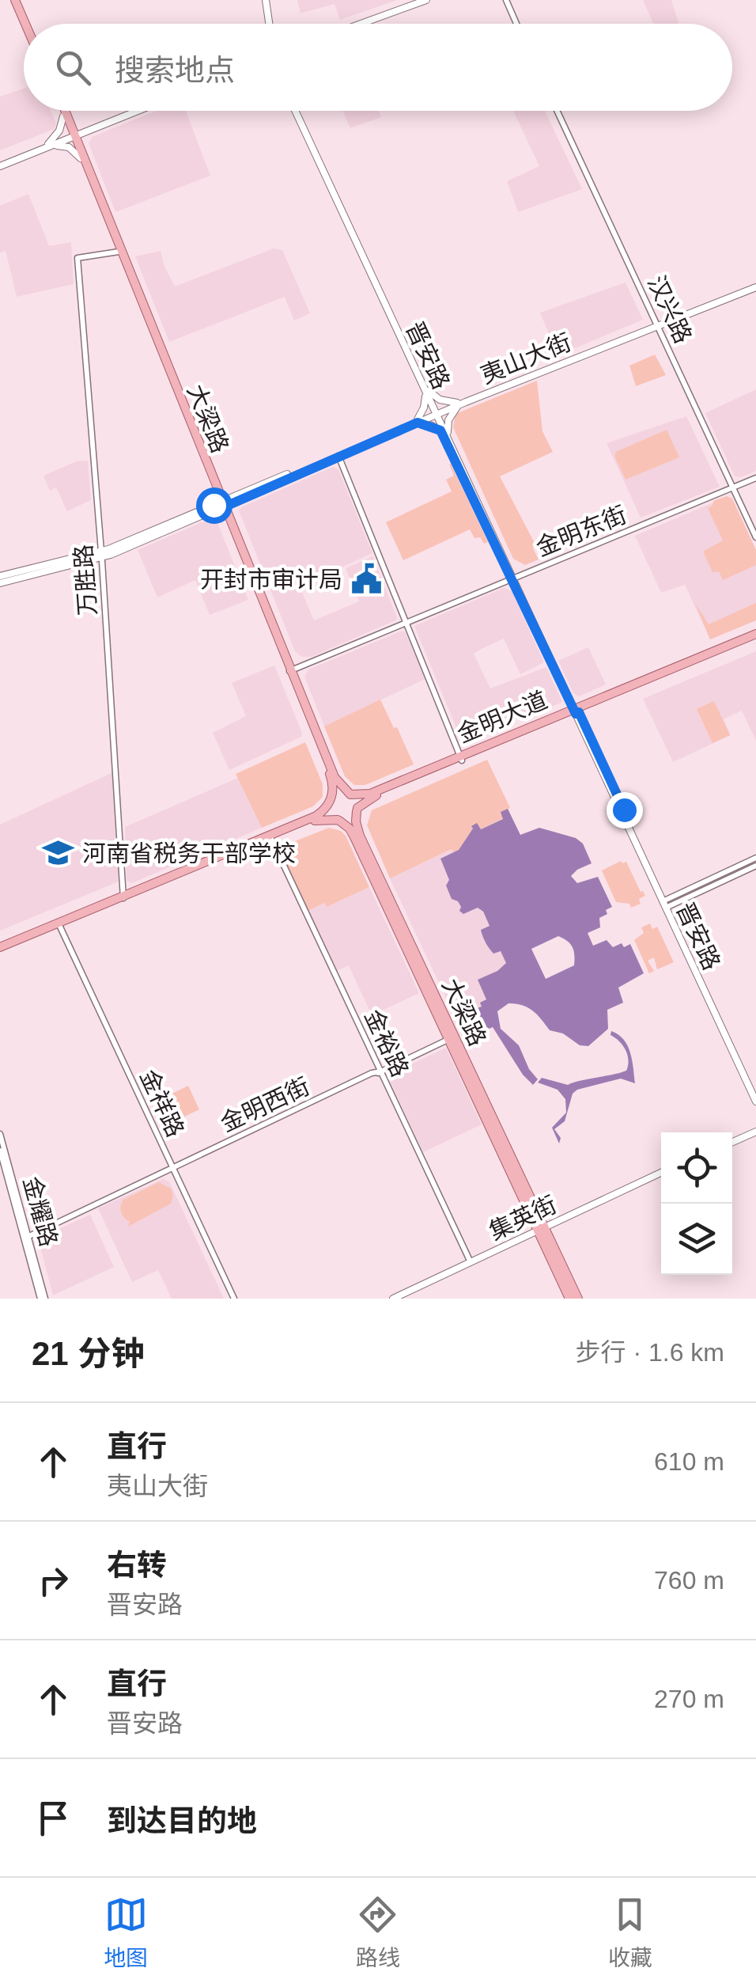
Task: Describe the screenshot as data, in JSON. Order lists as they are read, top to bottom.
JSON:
{
  "streets": {
    "main road": [
      "晋安路",
      "夷山大街",
      "大梁路",
      "金明大道",
      "集英街"
    ],
    "street": [
      "汉兴路",
      "金明东街",
      "万胜路",
      "金裕路",
      "金祥路",
      "金明西街",
      "金耀路"
    ]
  },
  "crossings": [
    ["汉兴路", "夷山大街"],
    ["汉兴路", "金明东街"],
    ["晋安路", "夷山大街"],
    ["晋安路", "金明东街"],
    ["晋安路", "金明大道"],
    ["夷山大街", "大梁路"],
    ["夷山大街", "万胜路"],
    ["大梁路", "金明东街"],
    ["大梁路", "万胜路"],
    ["大梁路", "金明大道"],
    ["大梁路", "金明西街"],
    ["大梁路", "集英街"],
    ["金裕路", "金明西街"],
    ["金裕路", "集英街"],
    ["金祥路", "金明西街"],
    ["金明西街", "金耀路"]
  ],
  "places": {
    "public building": ["开封市审计局"],
    "school or university": ["河南省税务干部学校"]
  },
  "page": {
    "search": "搜索地点",
    "heading": ["21 分钟", "步行 · 1.6 km"],
    "list": [
      ["直行", "夷山大街", "610 m"],
      ["右转", "晋安路", "760 m"],
      ["直行", "晋安路", "270 m"],
      "到达目的地"
    ],
    "nav": ["地图", "路线", "收藏"]
  }
}
